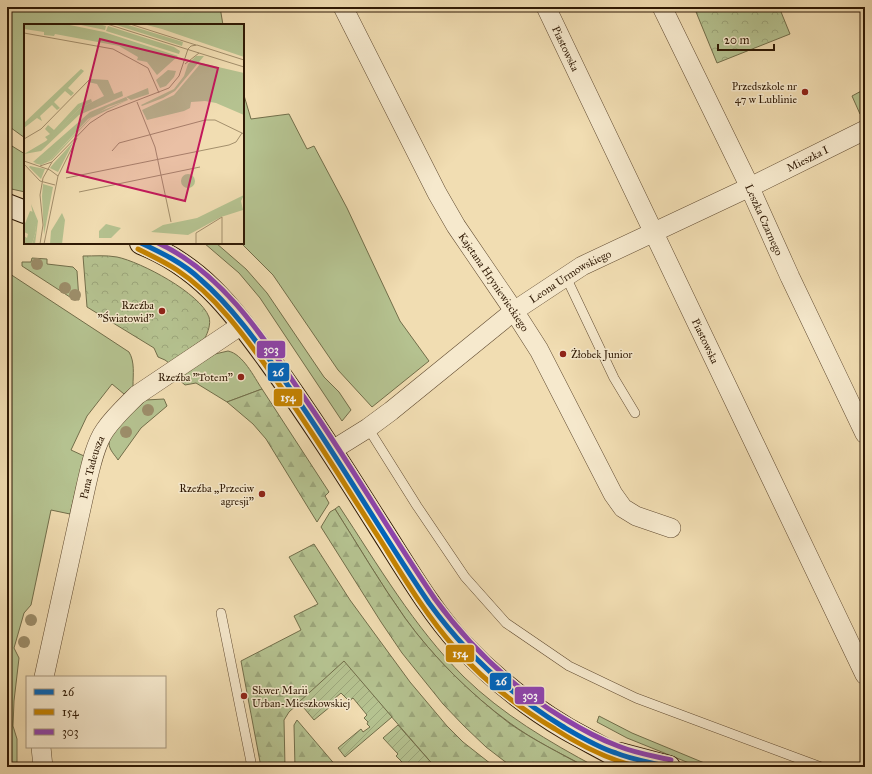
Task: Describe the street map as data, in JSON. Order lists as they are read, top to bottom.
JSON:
{
  "streets": {
    "street": [
      "Piastowska",
      "Mieszka I",
      "Leszka Czarnego",
      "Leona Urmowskiego",
      "Kajetana Hryniewieckiego",
      "Pana Tadeusza"
    ]
  },
  "crossings": [
    ["Piastowska", "Leona Urmowskiego"],
    ["Mieszka I", "Leszka Czarnego"],
    ["Mieszka I", "Leona Urmowskiego"],
    ["Leszka Czarnego", "Leona Urmowskiego"],
    ["Leona Urmowskiego", "Kajetana Hryniewieckiego"]
  ],
  "places": [
    "Przedszkole nr 47 w Lublinie",
    "Rzeźba \"Światowid”",
    "Żłobek Junior",
    "Rzeźba \"Totem\"",
    "Rzeźba „Przeciw agresji\"",
    "Skwer Marii Urban-Mieszkowskiej"
  ],
  "lines": ["transit line 26", "transit line 303", "transit line 154"],
  "legend": ["26", "154", "303"],
  "scale_bar": "20 m"
}
